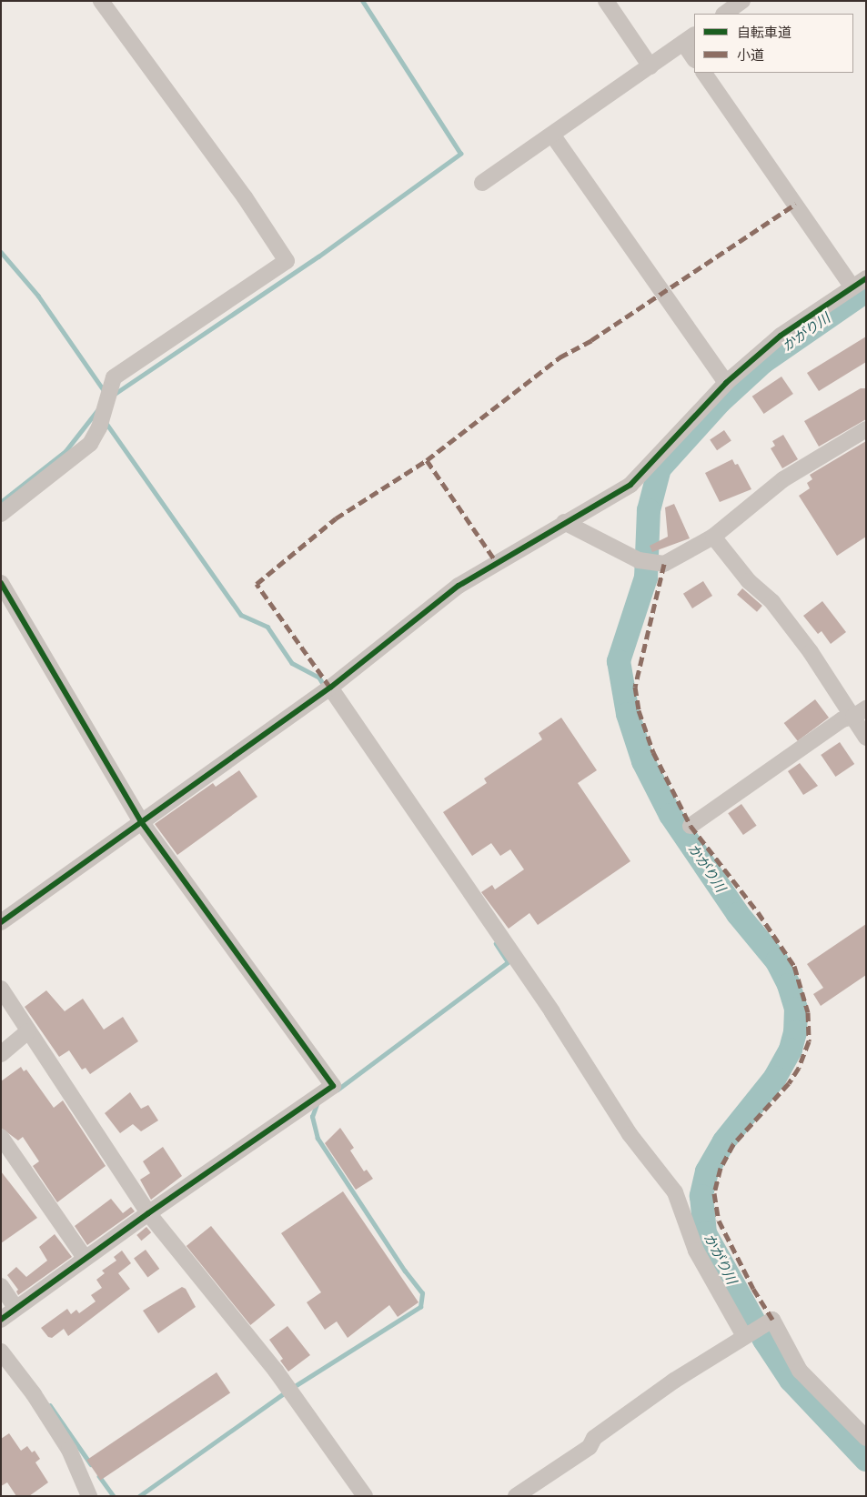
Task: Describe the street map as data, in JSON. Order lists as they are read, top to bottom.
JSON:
{
  "water": ["かがり川"],
  "legend": ["自転車道", "小道"]
}
